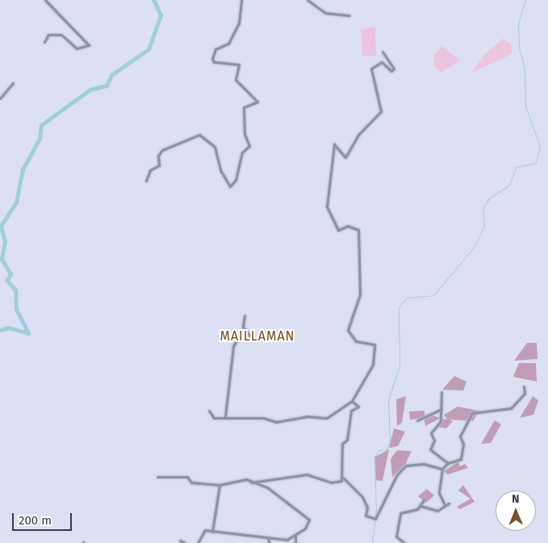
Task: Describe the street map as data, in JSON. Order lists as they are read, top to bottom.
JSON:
{
  "districts": ["MAILLAMAN"],
  "scale_bar": "200 m",
  "north": "top"
}
